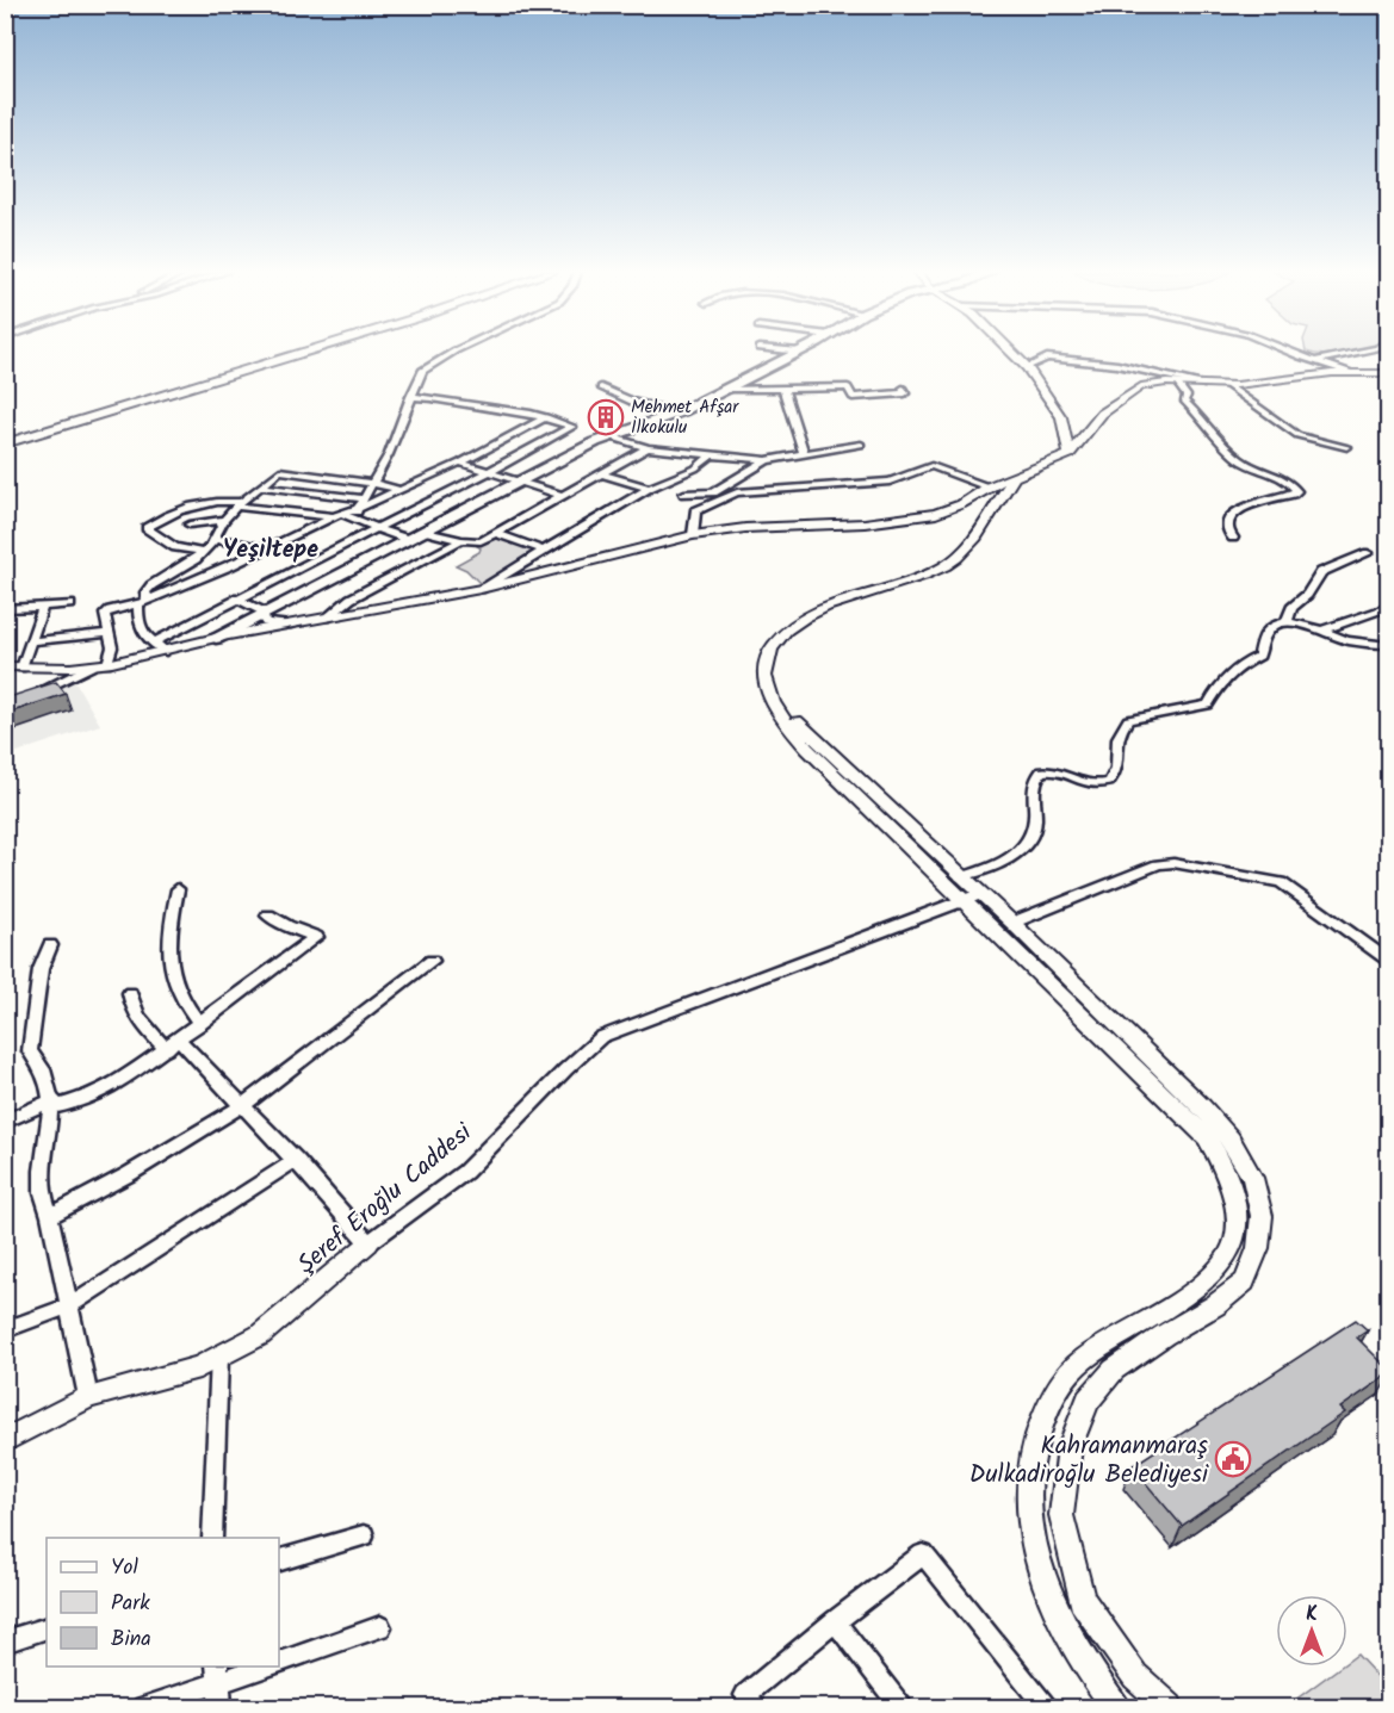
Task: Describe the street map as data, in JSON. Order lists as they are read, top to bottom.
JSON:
{
  "streets": {
    "street": ["Şeref Eroğlu Caddesi"]
  },
  "districts": ["Yeşiltepe"],
  "places": {
    "building": ["Mehmet Afşar İlkokulu"],
    "public building": ["Kahramanmaraş Dulkadiroğlu Belediyesi"]
  },
  "legend": ["Yol", "Park", "Bina"],
  "north": "top"
}
